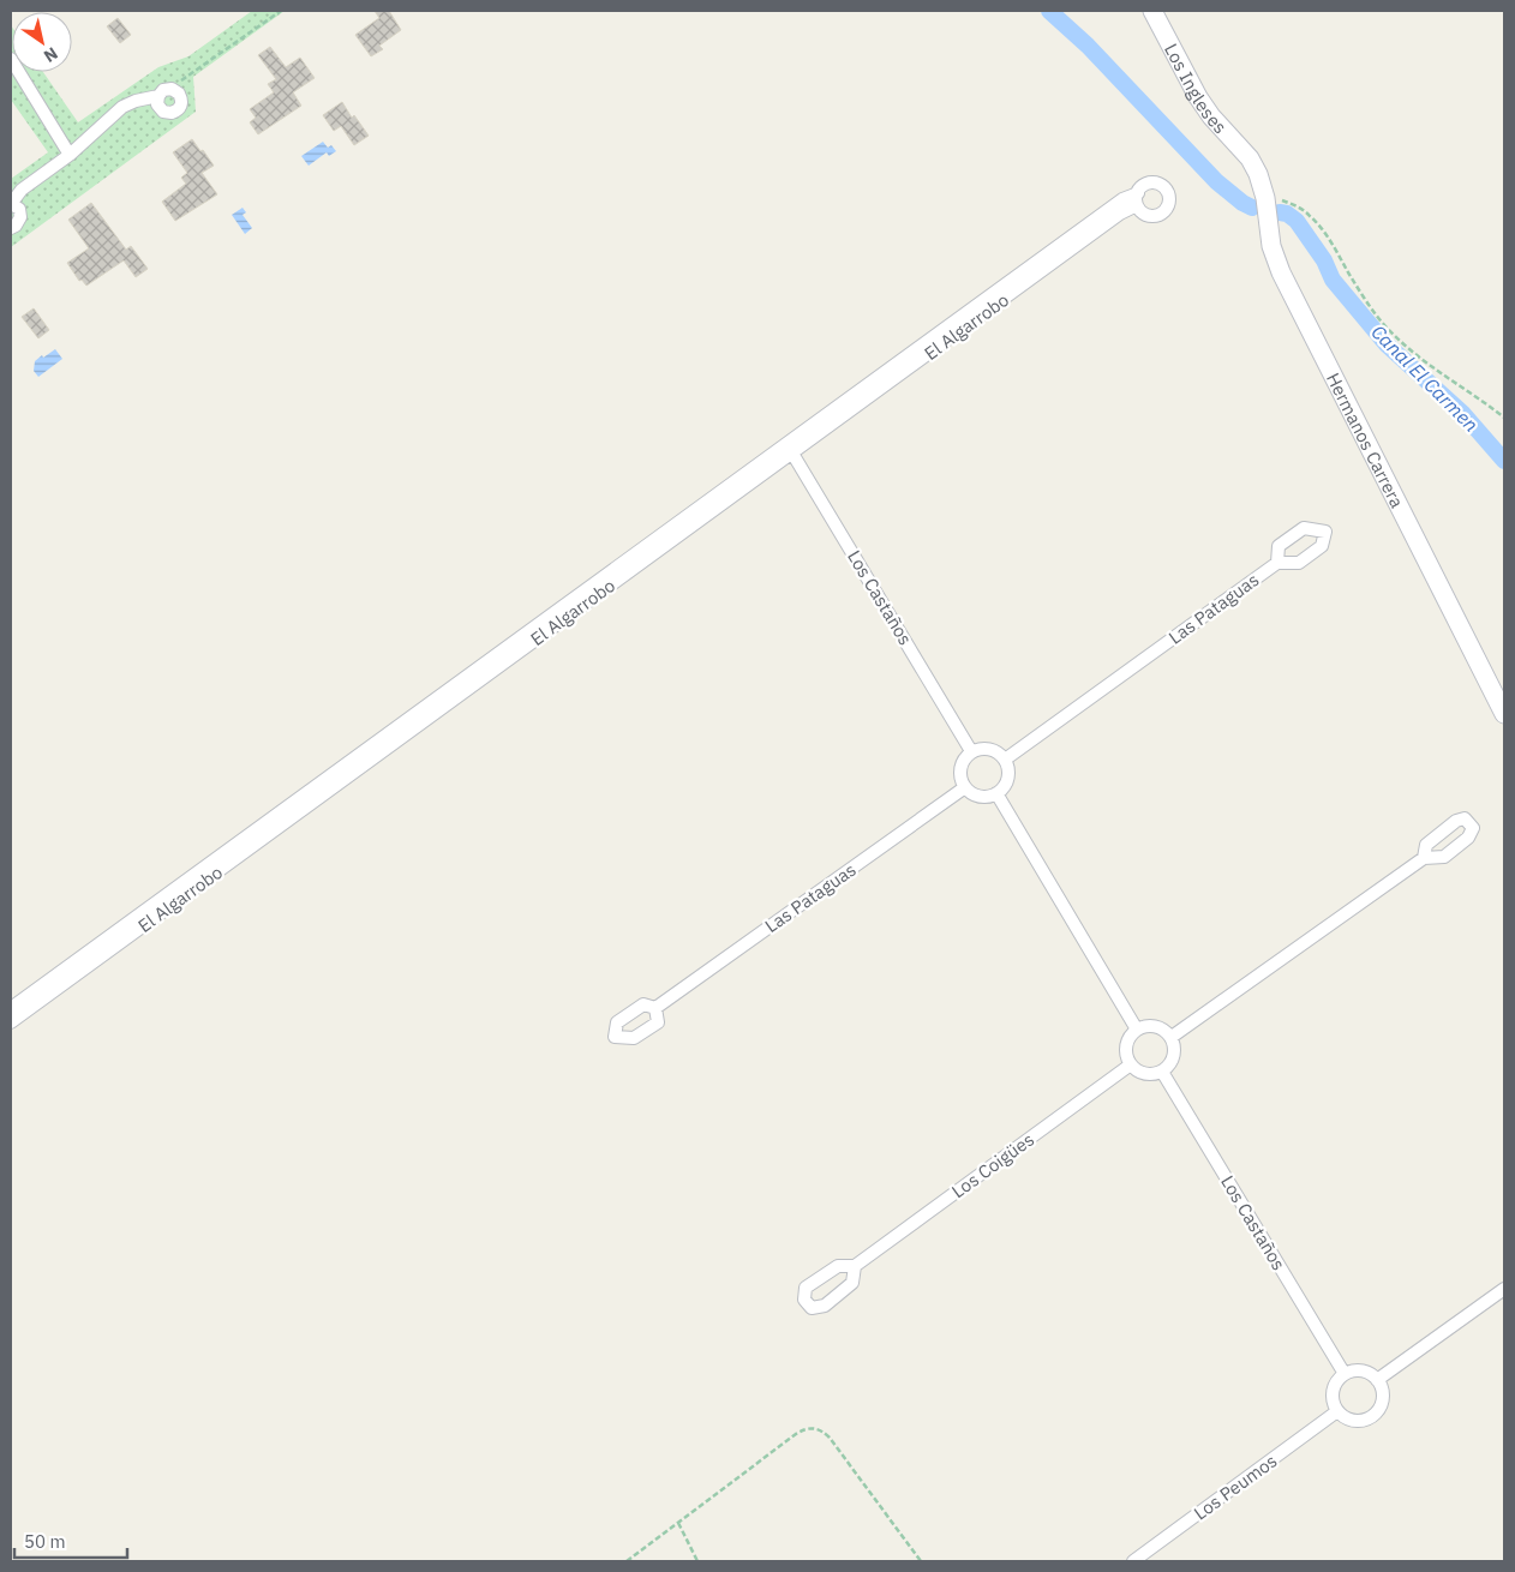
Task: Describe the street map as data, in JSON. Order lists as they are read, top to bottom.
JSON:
{
  "streets": {
    "street": [
      "Los Ingleses",
      "El Algarrobo",
      "Hermanos Carrera",
      "Los Castaños",
      "Las Pataguas",
      "Los Coigües",
      "Los Peumos"
    ]
  },
  "crossings": [
    ["Los Ingleses", "Hermanos Carrera"],
    ["El Algarrobo", "Los Castaños"],
    ["Los Castaños", "Las Pataguas"],
    ["Los Castaños", "Los Coigües"],
    ["Los Castaños", "Los Peumos"]
  ],
  "water": ["Canal El Carmen"],
  "scale_bar": "50 m",
  "north": "bottom right"
}
